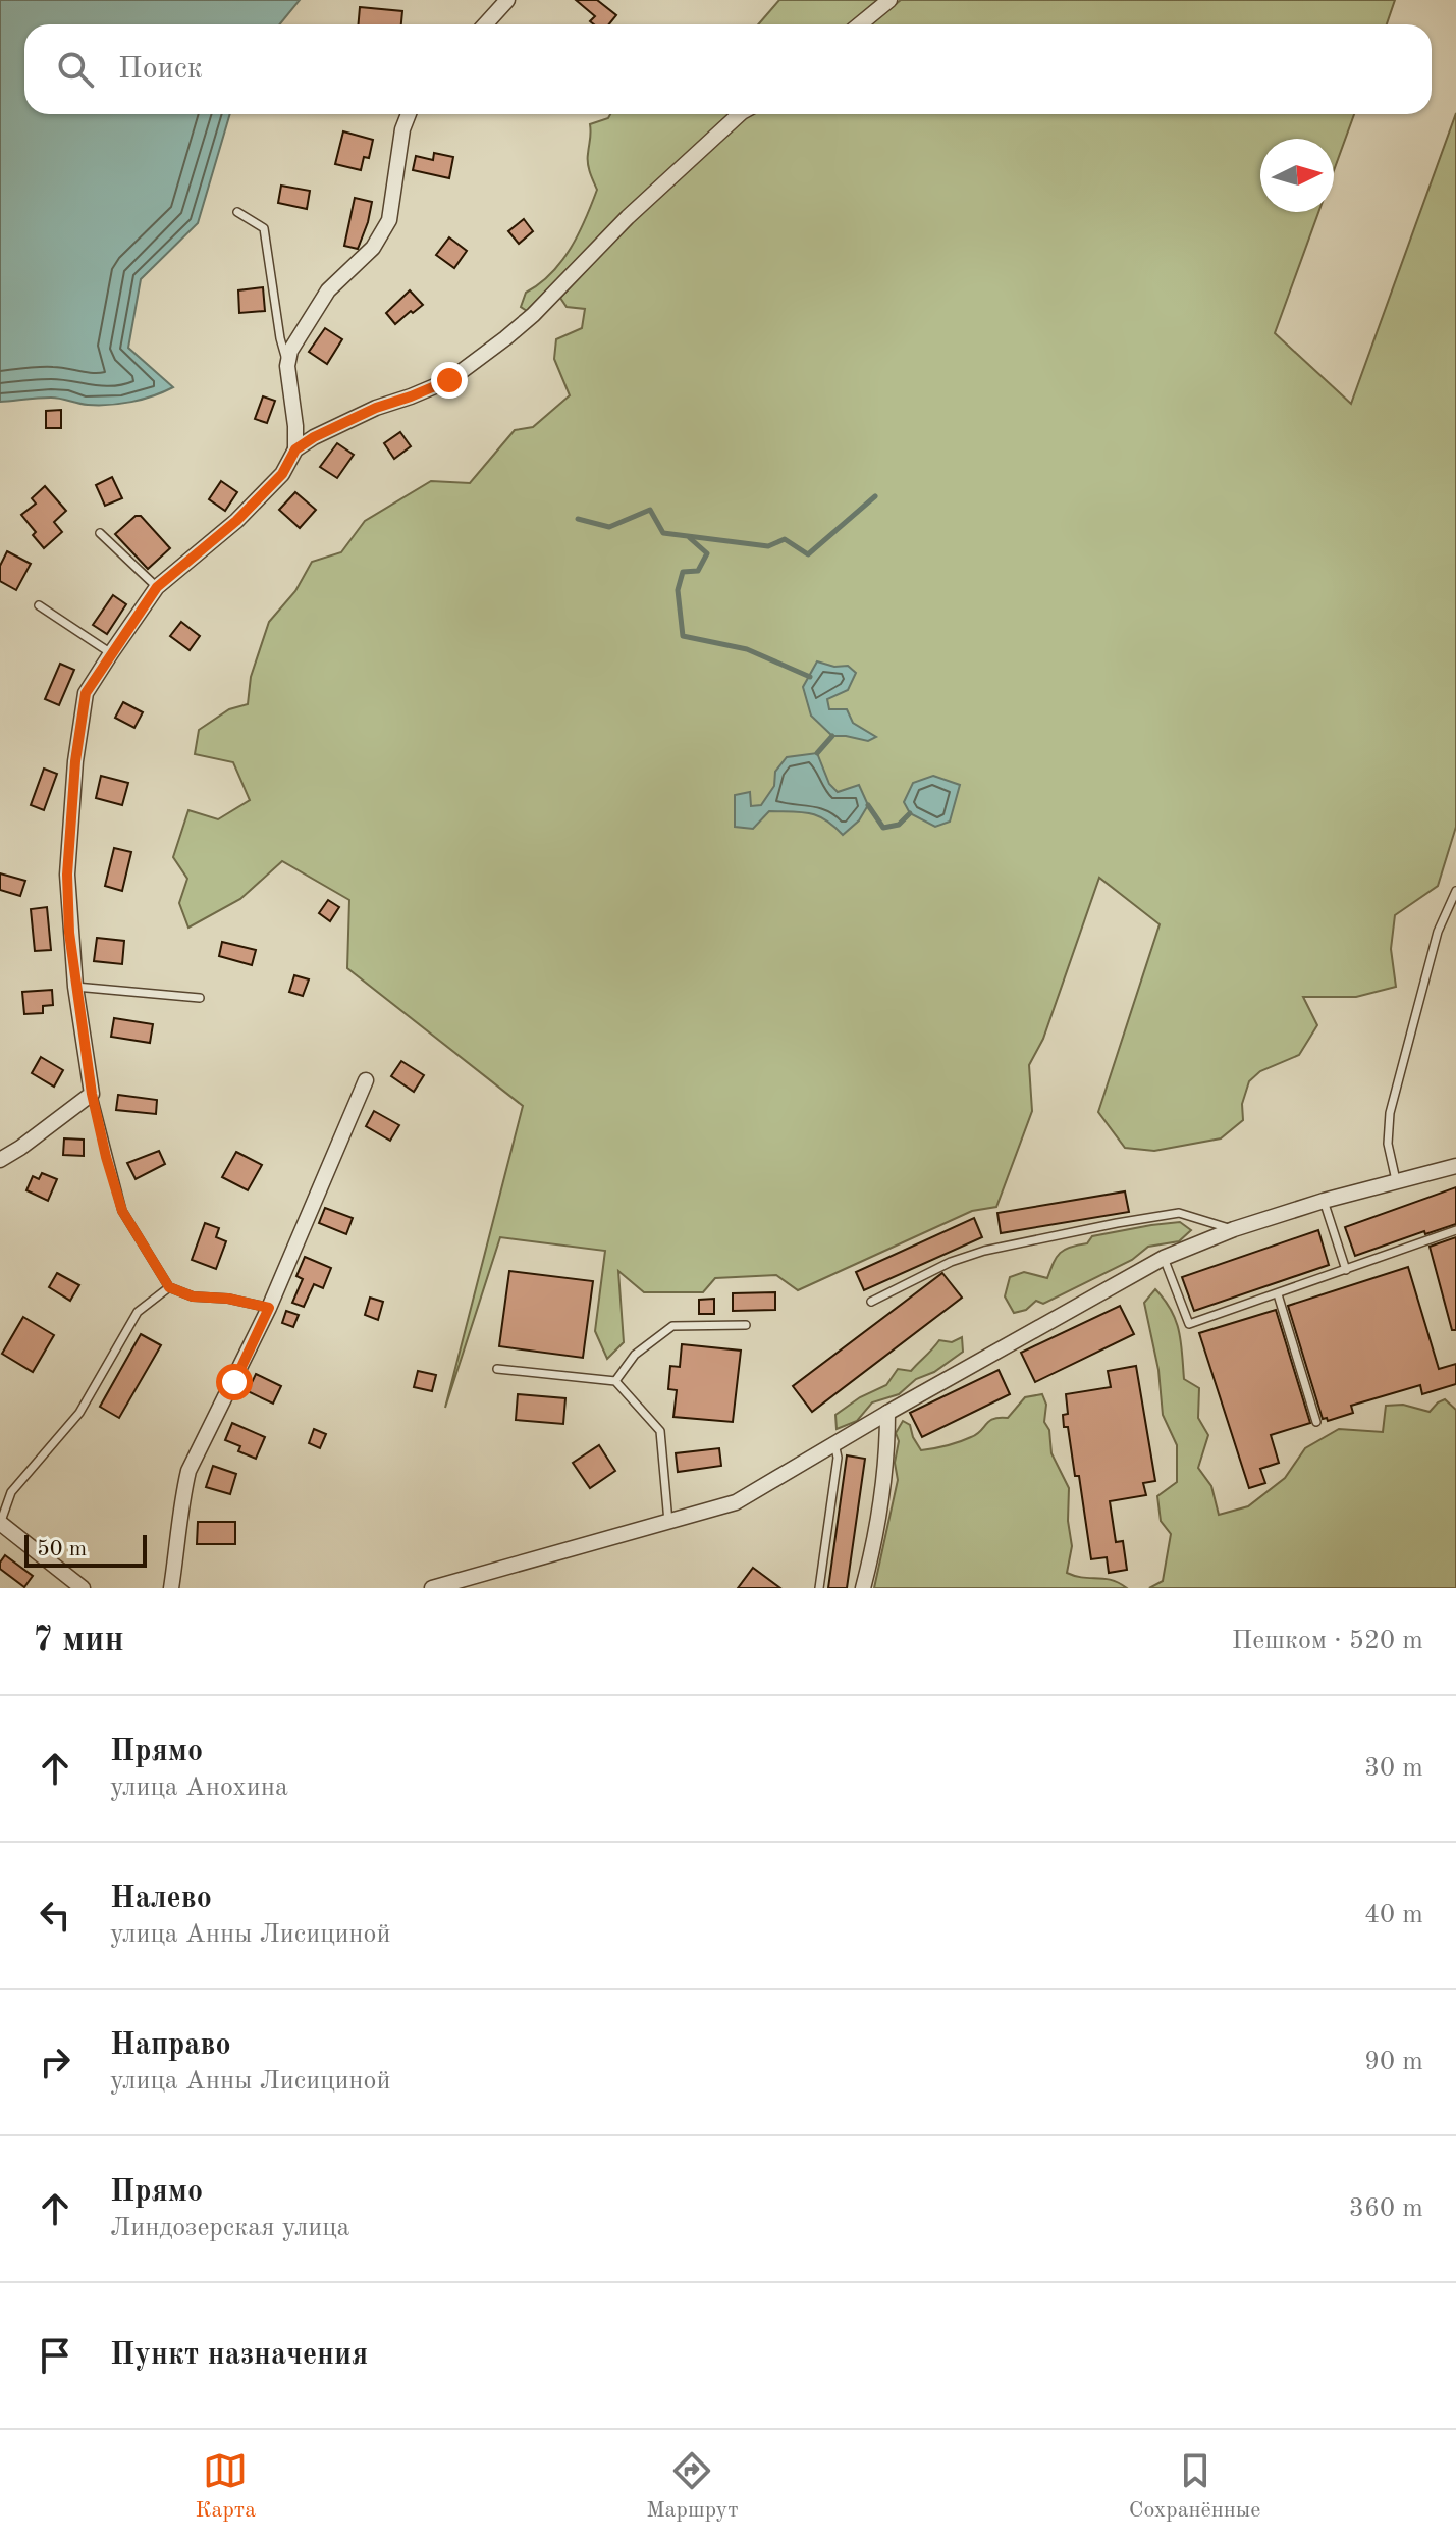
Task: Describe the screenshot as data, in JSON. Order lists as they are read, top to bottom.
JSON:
{
  "scale_bar": "50 m",
  "north": "right",
  "page": {
    "search": "Поиск",
    "scale": "50 m",
    "heading": ["7 мин", "Пешком · 520 m"],
    "list": [
      ["Прямо", "улица Анохина", "30 m"],
      ["Налево", "улица Анны Лисициной", "40 m"],
      ["Направо", "улица Анны Лисициной", "90 m"],
      ["Прямо", "Линдозерская улица", "360 m"],
      "Пункт назначения"
    ],
    "nav": ["Карта", "Маршрут", "Сохранённые"]
  }
}
